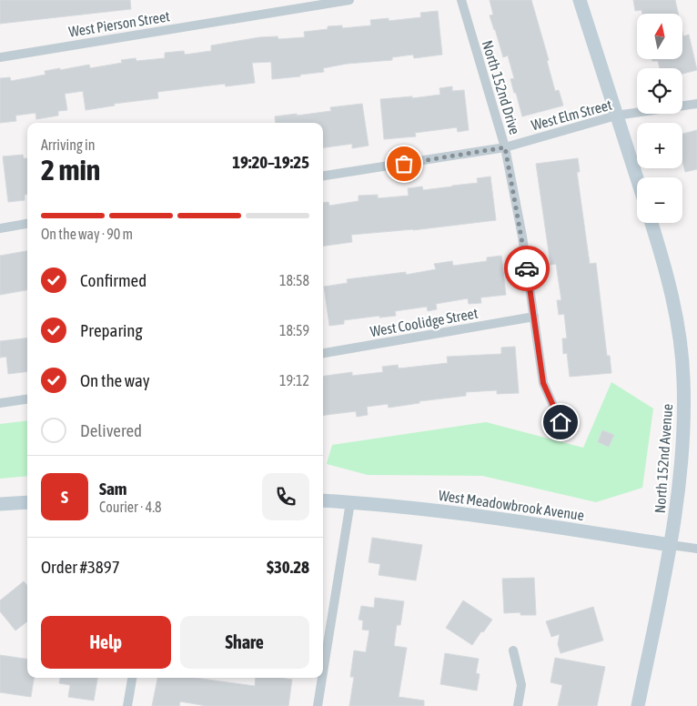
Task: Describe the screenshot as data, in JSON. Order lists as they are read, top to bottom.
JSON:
{
  "streets": {
    "street": [
      "West Pierson Street",
      "North 152nd Drive",
      "West Elm Street",
      "West Coolidge Street",
      "North 152nd Avenue",
      "West Meadowbrook Avenue"
    ]
  },
  "crossings": [
    ["North 152nd Drive", "West Elm Street"],
    ["North 152nd Drive", "West Coolidge Street"],
    ["North 152nd Avenue", "West Meadowbrook Avenue"]
  ],
  "north": "top",
  "page": {
    "map_buttons": ["+", "−"],
    "heading": ["2 min", "Arriving in", "19:20–19:25"],
    "panel": [
      "Sam",
      "Courier · 4.8",
      "Order #3897",
      "$30.28"
    ],
    "bar": "On the way · 90 m",
    "list": [
      ["Confirmed", "18:58"],
      ["Preparing", "18:59"],
      ["On the way", "19:12"],
      "Delivered"
    ],
    "round": "S",
    "buttons": ["Help", "Share"]
  }
}
